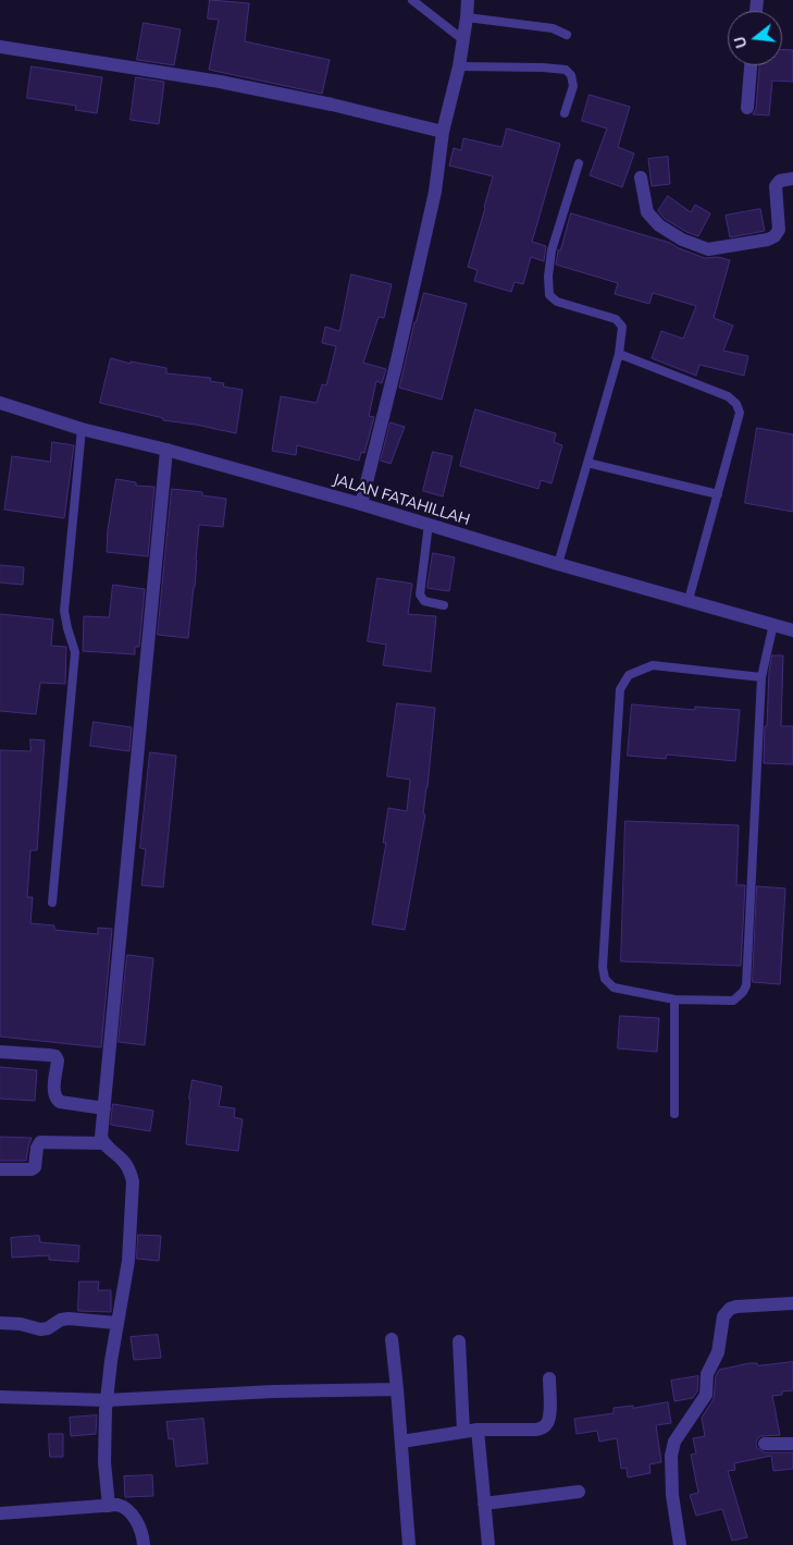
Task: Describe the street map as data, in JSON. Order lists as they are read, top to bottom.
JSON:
{
  "streets": {
    "street": ["JALAN FATAHILLAH"]
  },
  "north": "left"
}
